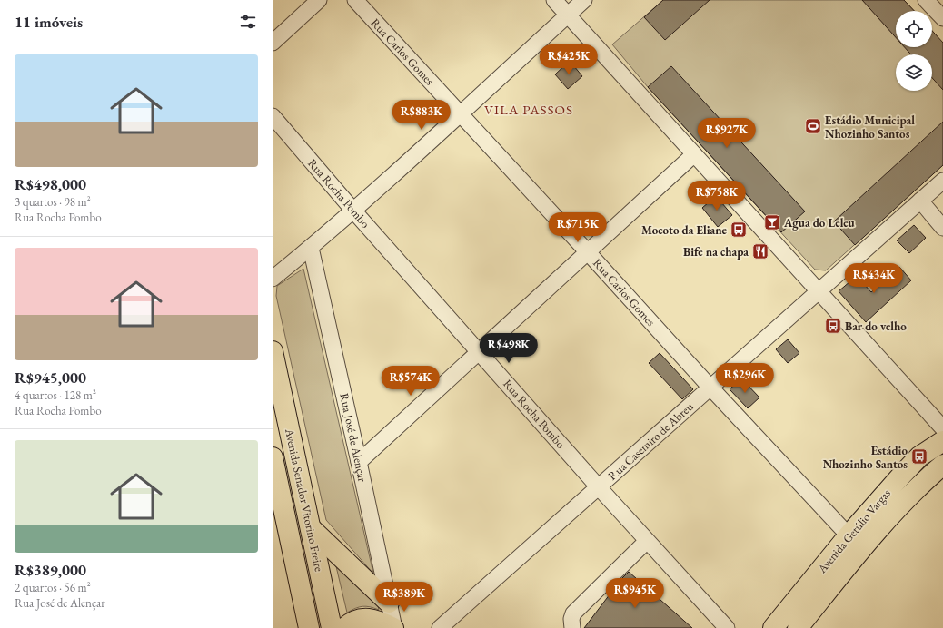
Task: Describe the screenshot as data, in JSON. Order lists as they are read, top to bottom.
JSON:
{
  "streets": {
    "main road": ["Avenida Senador Vitorino Freire", "Avenida Getúlio Vargas"],
    "street": [
      "Rua Carlos Gomes",
      "Rua Rocha Pombo",
      "Rua José de Alençar",
      "Rua Casemiro de Abreu"
    ]
  },
  "crossings": [
    ["Rua Carlos Gomes", "Rua Casemiro de Abreu"],
    ["Rua Carlos Gomes", "Avenida Getúlio Vargas"],
    ["Rua Rocha Pombo", "Rua Casemiro de Abreu"]
  ],
  "districts": ["VILA PASSOS"],
  "places": {
    "sports": ["Estádio Municipal Nhozinho Santos"],
    "bar": ["Agua do Leleu"],
    "bus stop": ["Mocoto da Eliane", "Bar do velho", "Estádio Nhozinho Santos"],
    "restaurant": ["Bife na chapa"]
  },
  "page": {
    "heading": "11 imóveis",
    "list": [
      {
        "name": "R$498,000",
        "note": "3 quartos · 98 m² · Rua Rocha Pombo"
      },
      {
        "name": "R$945,000",
        "note": "4 quartos · 128 m² · Rua Rocha Pombo"
      },
      {
        "name": "R$389,000",
        "note": "2 quartos · 56 m² · Rua José de Alençar"
      }
    ],
    "price": [
      "R$425K",
      "R$883K",
      "R$927K",
      "R$758K",
      "R$715K",
      "R$434K",
      "R$498K",
      "R$296K",
      "R$574K",
      "R$945K",
      "R$389K"
    ]
  }
}
